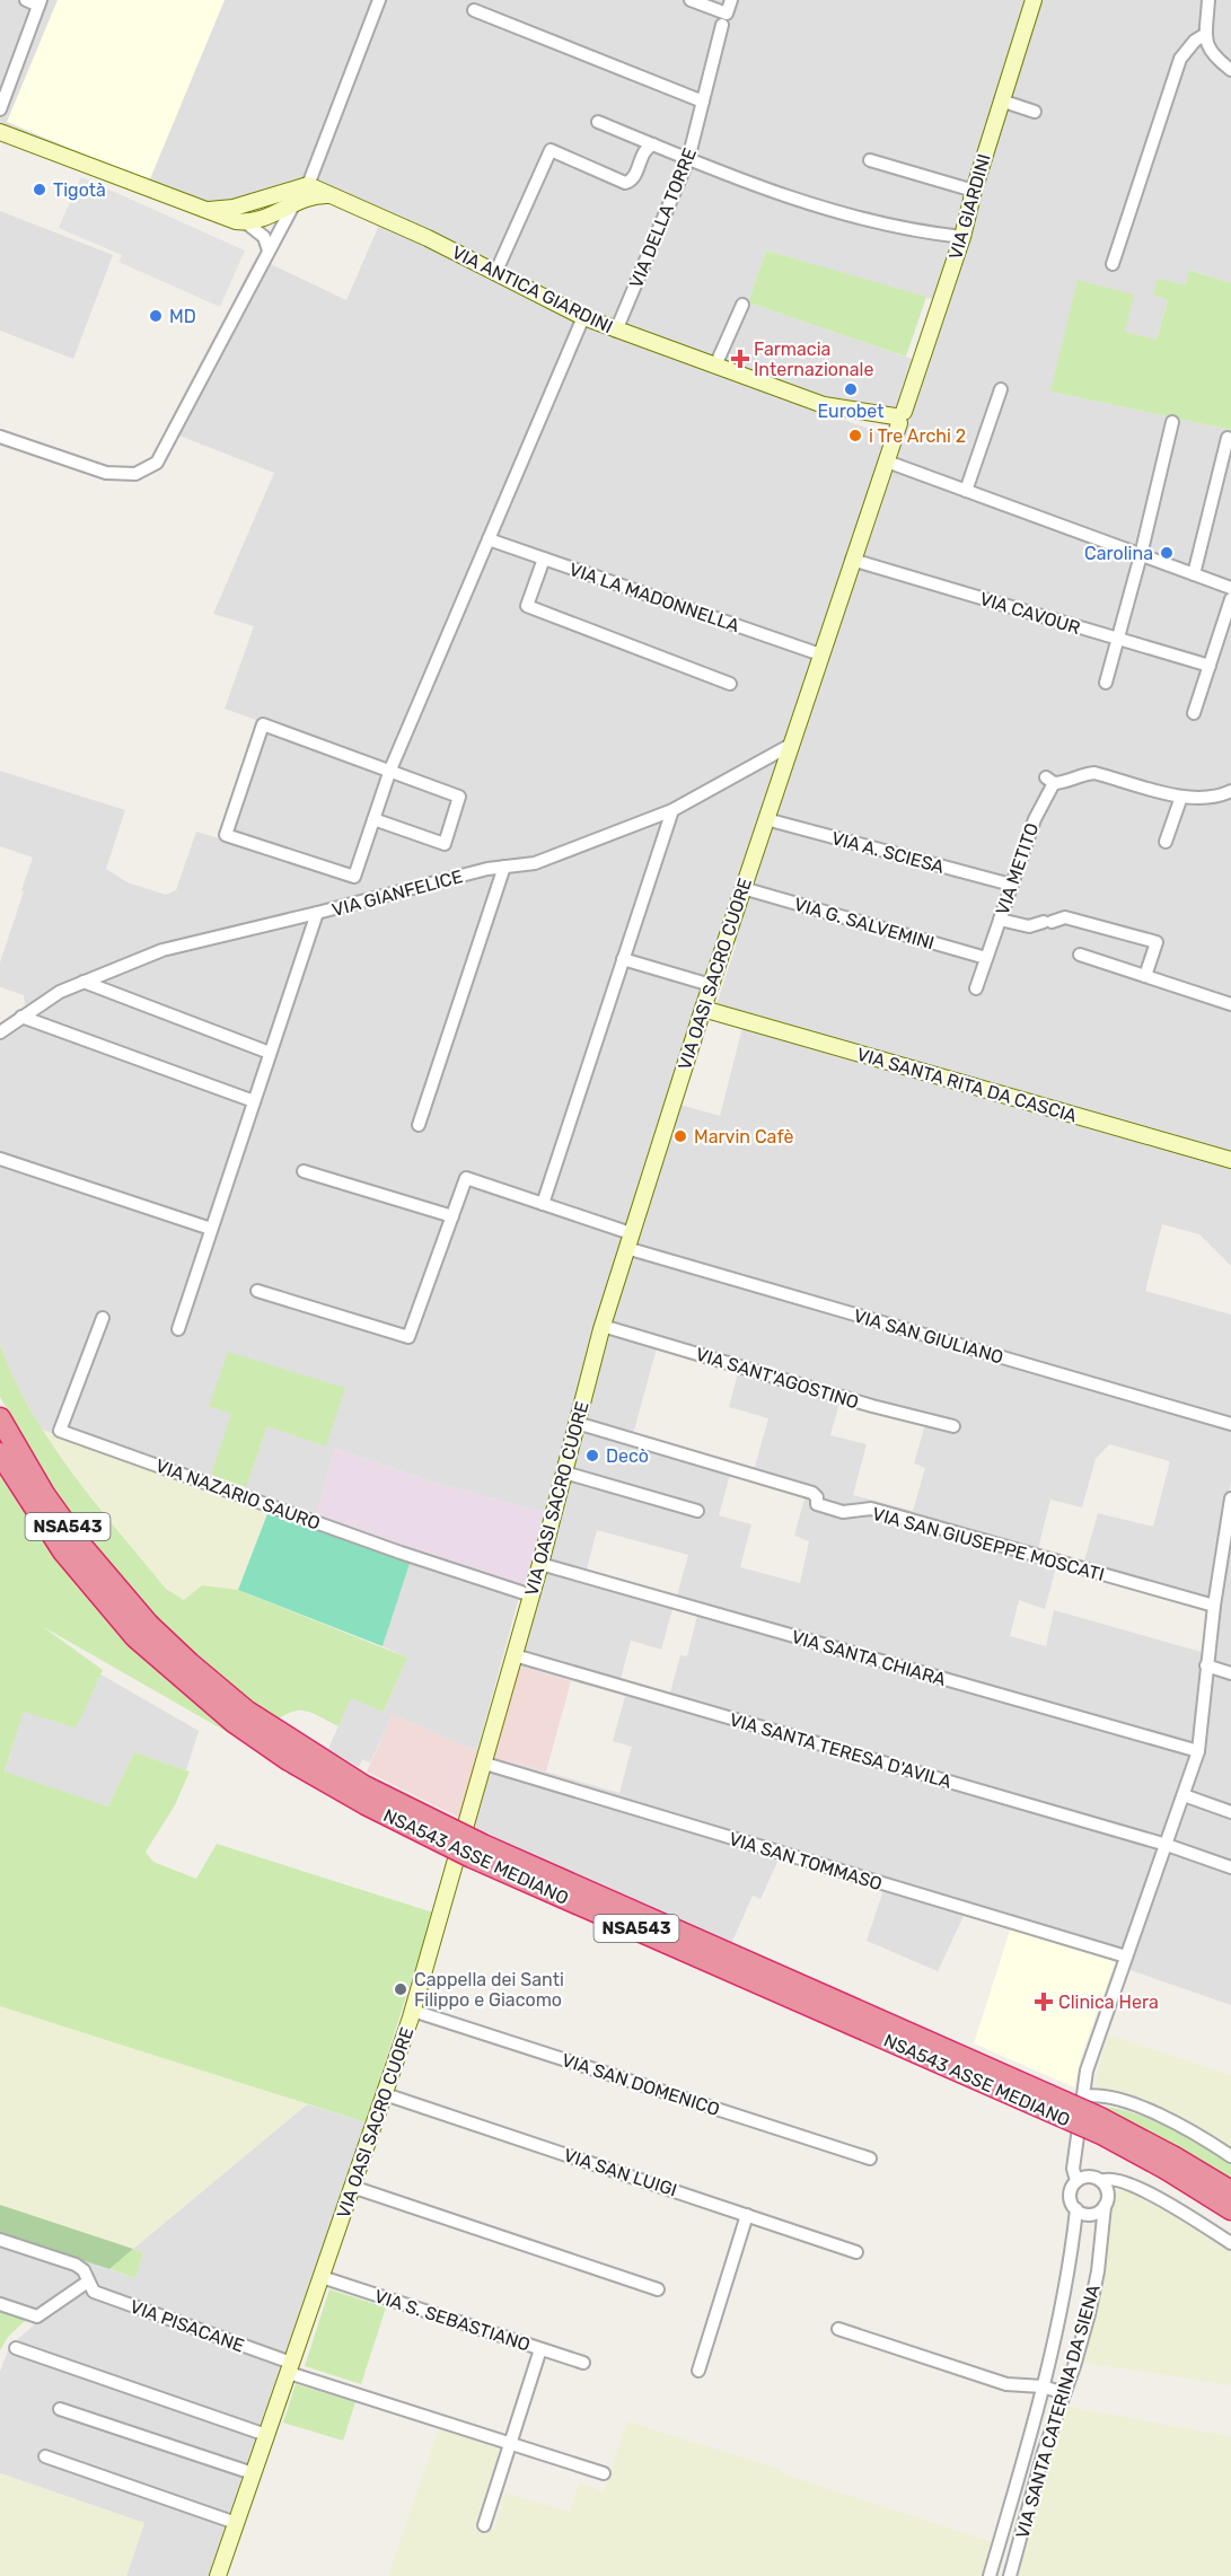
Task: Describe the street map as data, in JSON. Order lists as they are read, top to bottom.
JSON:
{
  "streets": {
    "highway": ["NSA543"],
    "street": [
      "VIA GIARDINI",
      "VIA DELLA TORRE",
      "VIA ANTICA GIARDINI",
      "VIA LA MADONNELLA",
      "VIA CAVOUR",
      "VIA A. SCIESA",
      "VIA METITO",
      "VIA GIANFELICE",
      "VIA G. SALVEMINI",
      "VIA OASI SACRO CUORE",
      "VIA SANTA RITA DA CASCIA",
      "VIA SAN GIULIANO",
      "VIA SANT'AGOSTINO",
      "VIA NAZARIO SAURO",
      "VIA SAN GIUSEPPE MOSCATI",
      "VIA SANTA CHIARA",
      "VIA SANTA TERESA D'AVILA",
      "VIA SAN TOMMASO",
      "VIA SAN DOMENICO",
      "VIA SAN LUIGI",
      "VIA S. SEBASTIANO",
      "VIA PISACANE",
      "VIA SANTA CATERINA DA SIENA"
    ]
  },
  "crossings": [
    ["VIA GIARDINI", "VIA ANTICA GIARDINI"],
    ["VIA GIARDINI", "VIA OASI SACRO CUORE"],
    ["VIA DELLA TORRE", "VIA ANTICA GIARDINI"],
    ["VIA ANTICA GIARDINI", "VIA OASI SACRO CUORE"],
    ["VIA LA MADONNELLA", "VIA OASI SACRO CUORE"],
    ["VIA CAVOUR", "VIA OASI SACRO CUORE"],
    ["VIA A. SCIESA", "VIA METITO"],
    ["VIA A. SCIESA", "VIA OASI SACRO CUORE"],
    ["VIA METITO", "VIA G. SALVEMINI"],
    ["VIA GIANFELICE", "VIA OASI SACRO CUORE"],
    ["VIA G. SALVEMINI", "VIA OASI SACRO CUORE"],
    ["VIA OASI SACRO CUORE", "VIA SANTA RITA DA CASCIA"],
    ["VIA OASI SACRO CUORE", "VIA SAN GIULIANO"],
    ["VIA OASI SACRO CUORE", "VIA SANT'AGOSTINO"],
    ["VIA OASI SACRO CUORE", "VIA NAZARIO SAURO"],
    ["VIA OASI SACRO CUORE", "VIA SAN GIUSEPPE MOSCATI"],
    ["VIA OASI SACRO CUORE", "VIA SANTA CHIARA"],
    ["VIA OASI SACRO CUORE", "VIA SANTA TERESA D'AVILA"],
    ["VIA OASI SACRO CUORE", "VIA SAN TOMMASO"],
    ["VIA OASI SACRO CUORE", "VIA SAN DOMENICO"],
    ["VIA OASI SACRO CUORE", "VIA SAN LUIGI"],
    ["VIA OASI SACRO CUORE", "VIA S. SEBASTIANO"],
    ["VIA OASI SACRO CUORE", "VIA PISACANE"]
  ],
  "places": {
    "other": [
      "Tigotà",
      "MD",
      "Eurobet",
      "i Tre Archi 2",
      "Carolina",
      "Marvin Cafè",
      "Decò",
      "Cappella dei Santi Filippo e Giacomo"
    ],
    "health": ["Farmacia Internazionale", "Clinica Hera"]
  }
}
